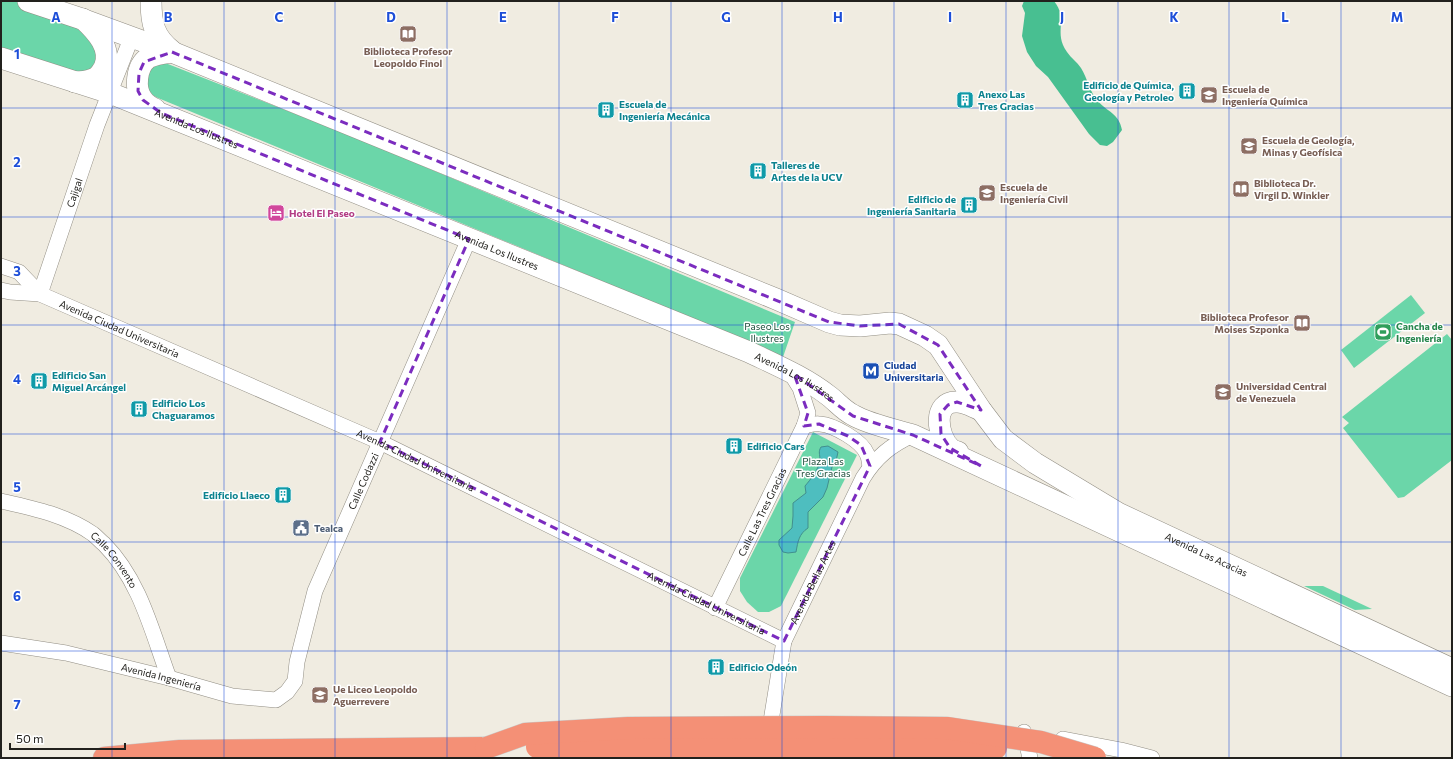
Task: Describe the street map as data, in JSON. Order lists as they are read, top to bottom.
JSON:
{
  "streets": {
    "main road": ["Avenida Los Ilustres", "Avenida Las Acacias"],
    "street": [
      "Cajigal",
      "Avenida Ciudad Universitaria",
      "Calle Codazzi",
      "Calle Las Tres Gracias",
      "Calle Convento",
      "Avenida Bellas Artes",
      "Avenida Ingeniería"
    ]
  },
  "crossings": [
    ["Avenida Los Ilustres", "Cajigal"],
    ["Avenida Los Ilustres", "Calle Codazzi"],
    ["Avenida Los Ilustres", "Calle Las Tres Gracias"],
    ["Avenida Los Ilustres", "Avenida Las Acacias"],
    ["Avenida Los Ilustres", "Avenida Bellas Artes"],
    ["Cajigal", "Avenida Ciudad Universitaria"],
    ["Avenida Ciudad Universitaria", "Calle Codazzi"],
    ["Avenida Ciudad Universitaria", "Calle Las Tres Gracias"],
    ["Avenida Ciudad Universitaria", "Avenida Bellas Artes"],
    ["Calle Codazzi", "Avenida Ingeniería"],
    ["Calle Convento", "Avenida Ingeniería"]
  ],
  "parks": ["Paseo Los Ilustres", "Plaza Las Tres Gracias"],
  "places": {
    "library": ["Biblioteca Profesor Leopoldo Finol", "Biblioteca Dr. Virgil D. Winkler", "Biblioteca Profesor Moises Szponka"],
    "building": [
      "Edificio de Química, Geología y Petroleo",
      "Anexo Las Tres Gracias",
      "Escuela de Ingeniería Mecánica",
      "Talleres de Artes de la UCV",
      "Edificio de Ingeniería Sanitaria",
      "Edificio San Miguel Arcángel",
      "Edificio Los Chaguaramos",
      "Edificio Cars",
      "Edificio Llaeco",
      "Edificio Odeón"
    ],
    "school or university": [
      "Escuela de Ingeniería Química",
      "Escuela de Geología, Minas y Geofísica",
      "Escuela de Ingeniería Civil",
      "Universidad Central de Venezuela",
      "Ue Liceo Leopoldo Aguerrevere"
    ],
    "hotel": ["Hotel El Paseo"],
    "sports": ["Cancha de Ingeniería"],
    "metro station": ["Ciudad Universitaria"],
    "public building": ["Tealca"]
  },
  "scale_bar": "50 m",
  "grid": {
    "columns": [
      "A",
      "B",
      "C",
      "D",
      "E",
      "F",
      "G",
      "H",
      "I",
      "J",
      "K",
      "L",
      "M"
    ],
    "rows": [
      "1",
      "2",
      "3",
      "4",
      "5",
      "6",
      "7"
    ]
  }
}
